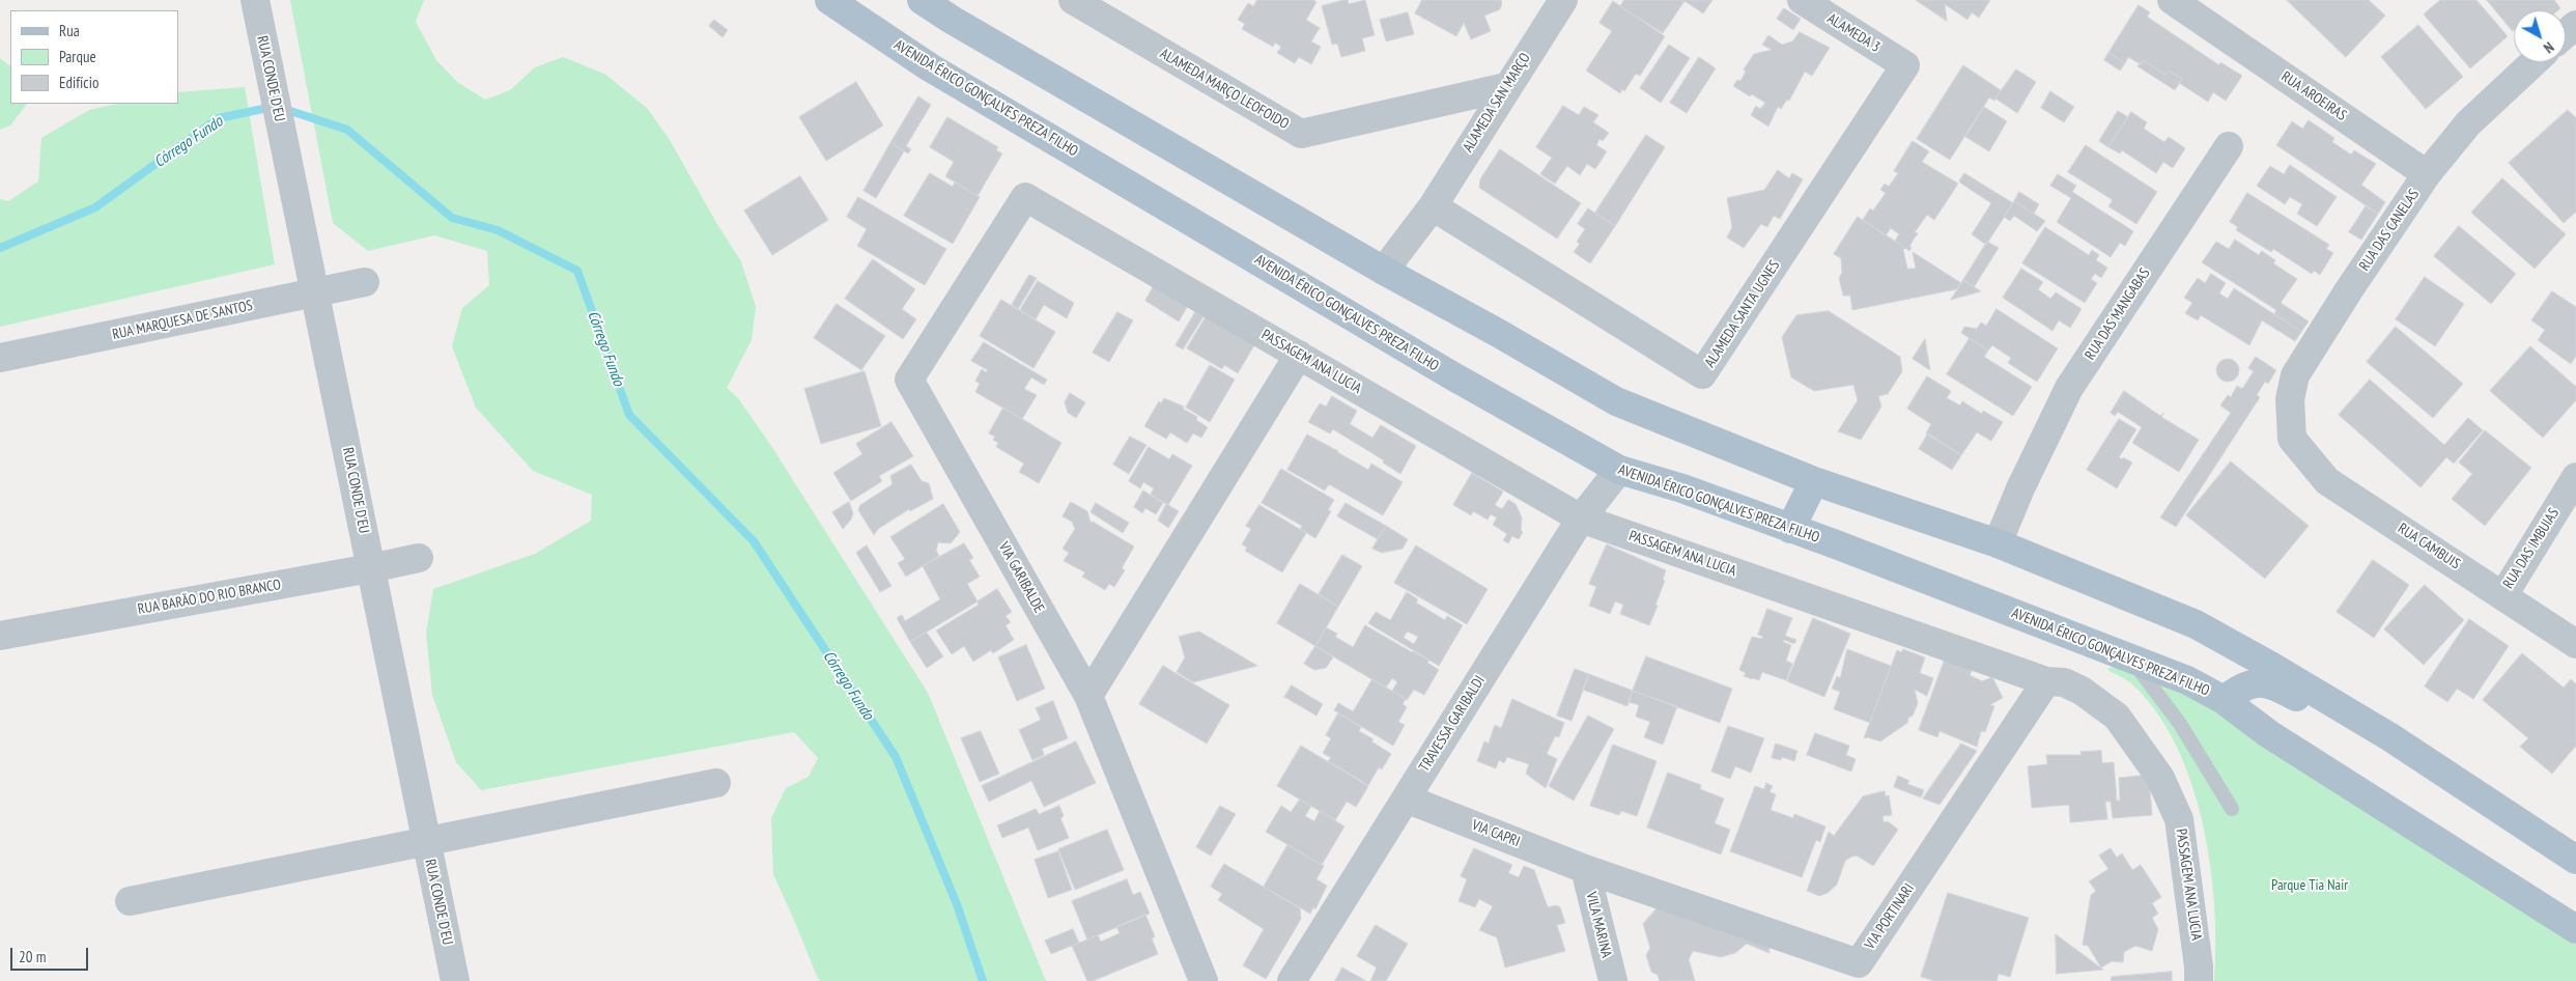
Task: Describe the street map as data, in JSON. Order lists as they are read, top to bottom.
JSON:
{
  "streets": {
    "main road": ["AVENIDA ÉRICO GONÇALVES PREZA FILHO"],
    "street": [
      "ALAMEDA 3",
      "RUA CONDE D'EU",
      "ALAMEDA MARÇO LEOFOIDO",
      "RUA AROEIRAS",
      "ALAMEDA SAN MARÇO",
      "RUA DAS CANELAS",
      "ALAMEDA SANTA UGNES",
      "RUA DAS MANGABAS",
      "RUA MARQUESA DE SANTOS",
      "PASSAGEM ANA LUCIA",
      "RUA CAMBUIS",
      "RUA DAS IMBUIAS",
      "VIA GARIBALDE",
      "RUA BARÃO DO RIO BRANCO",
      "TRAVESSA GARIBALDI",
      "VIA CAPRI",
      "VIA PORTINARI",
      "VILA MARINA"
    ]
  },
  "crossings": [
    ["ALAMEDA 3", "ALAMEDA SANTA UGNES"],
    ["RUA CONDE D'EU", "RUA MARQUESA DE SANTOS"],
    ["RUA CONDE D'EU", "RUA BARÃO DO RIO BRANCO"],
    ["ALAMEDA MARÇO LEOFOIDO", "ALAMEDA SAN MARÇO"],
    ["RUA AROEIRAS", "RUA DAS CANELAS"],
    ["AVENIDA ÉRICO GONÇALVES PREZA FILHO", "TRAVESSA GARIBALDI"],
    ["ALAMEDA SAN MARÇO", "ALAMEDA SANTA UGNES"],
    ["RUA DAS CANELAS", "RUA CAMBUIS"],
    ["PASSAGEM ANA LUCIA", "VIA GARIBALDE"],
    ["PASSAGEM ANA LUCIA", "TRAVESSA GARIBALDI"],
    ["PASSAGEM ANA LUCIA", "VIA PORTINARI"],
    ["RUA CAMBUIS", "RUA DAS IMBUIAS"],
    ["TRAVESSA GARIBALDI", "VIA CAPRI"],
    ["VIA CAPRI", "VIA PORTINARI"],
    ["VIA CAPRI", "VILA MARINA"],
    ["VIA PORTINARI", "VILA MARINA"]
  ],
  "water": ["Córrego Fundo"],
  "parks": ["Parque Tia Nair"],
  "legend": ["Rua", "Parque", "Edifício"],
  "scale_bar": "20 m",
  "north": "bottom right"
}
